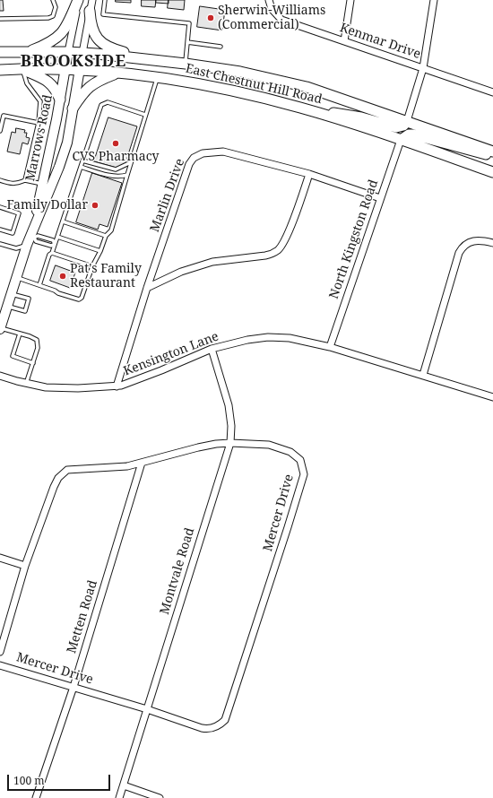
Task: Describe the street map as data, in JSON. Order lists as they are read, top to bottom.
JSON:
{
  "streets": {
    "main road": ["East Chestnut Hill Road"],
    "street": [
      "Kenmar Drive",
      "Marrows Road",
      "Marlin Drive",
      "North Kingston Road",
      "Kensington Lane",
      "Mercer Drive",
      "Montvale Road",
      "Metten Road"
    ]
  },
  "crossings": [
    ["East Chestnut Hill Road", "Marrows Road"],
    ["East Chestnut Hill Road", "North Kingston Road"],
    ["Marlin Drive", "North Kingston Road"],
    ["Marlin Drive", "Kensington Lane"],
    ["North Kingston Road", "Kensington Lane"],
    ["Kensington Lane", "Montvale Road"],
    ["Mercer Drive", "Montvale Road"],
    ["Mercer Drive", "Metten Road"]
  ],
  "districts": ["BROOKSIDE"],
  "places": [
    "Sherwin-Williams (Commercial)",
    "CVS Pharmacy",
    "Family Dollar",
    "Pat's Family Restaurant"
  ],
  "scale_bar": "100 m"
}
